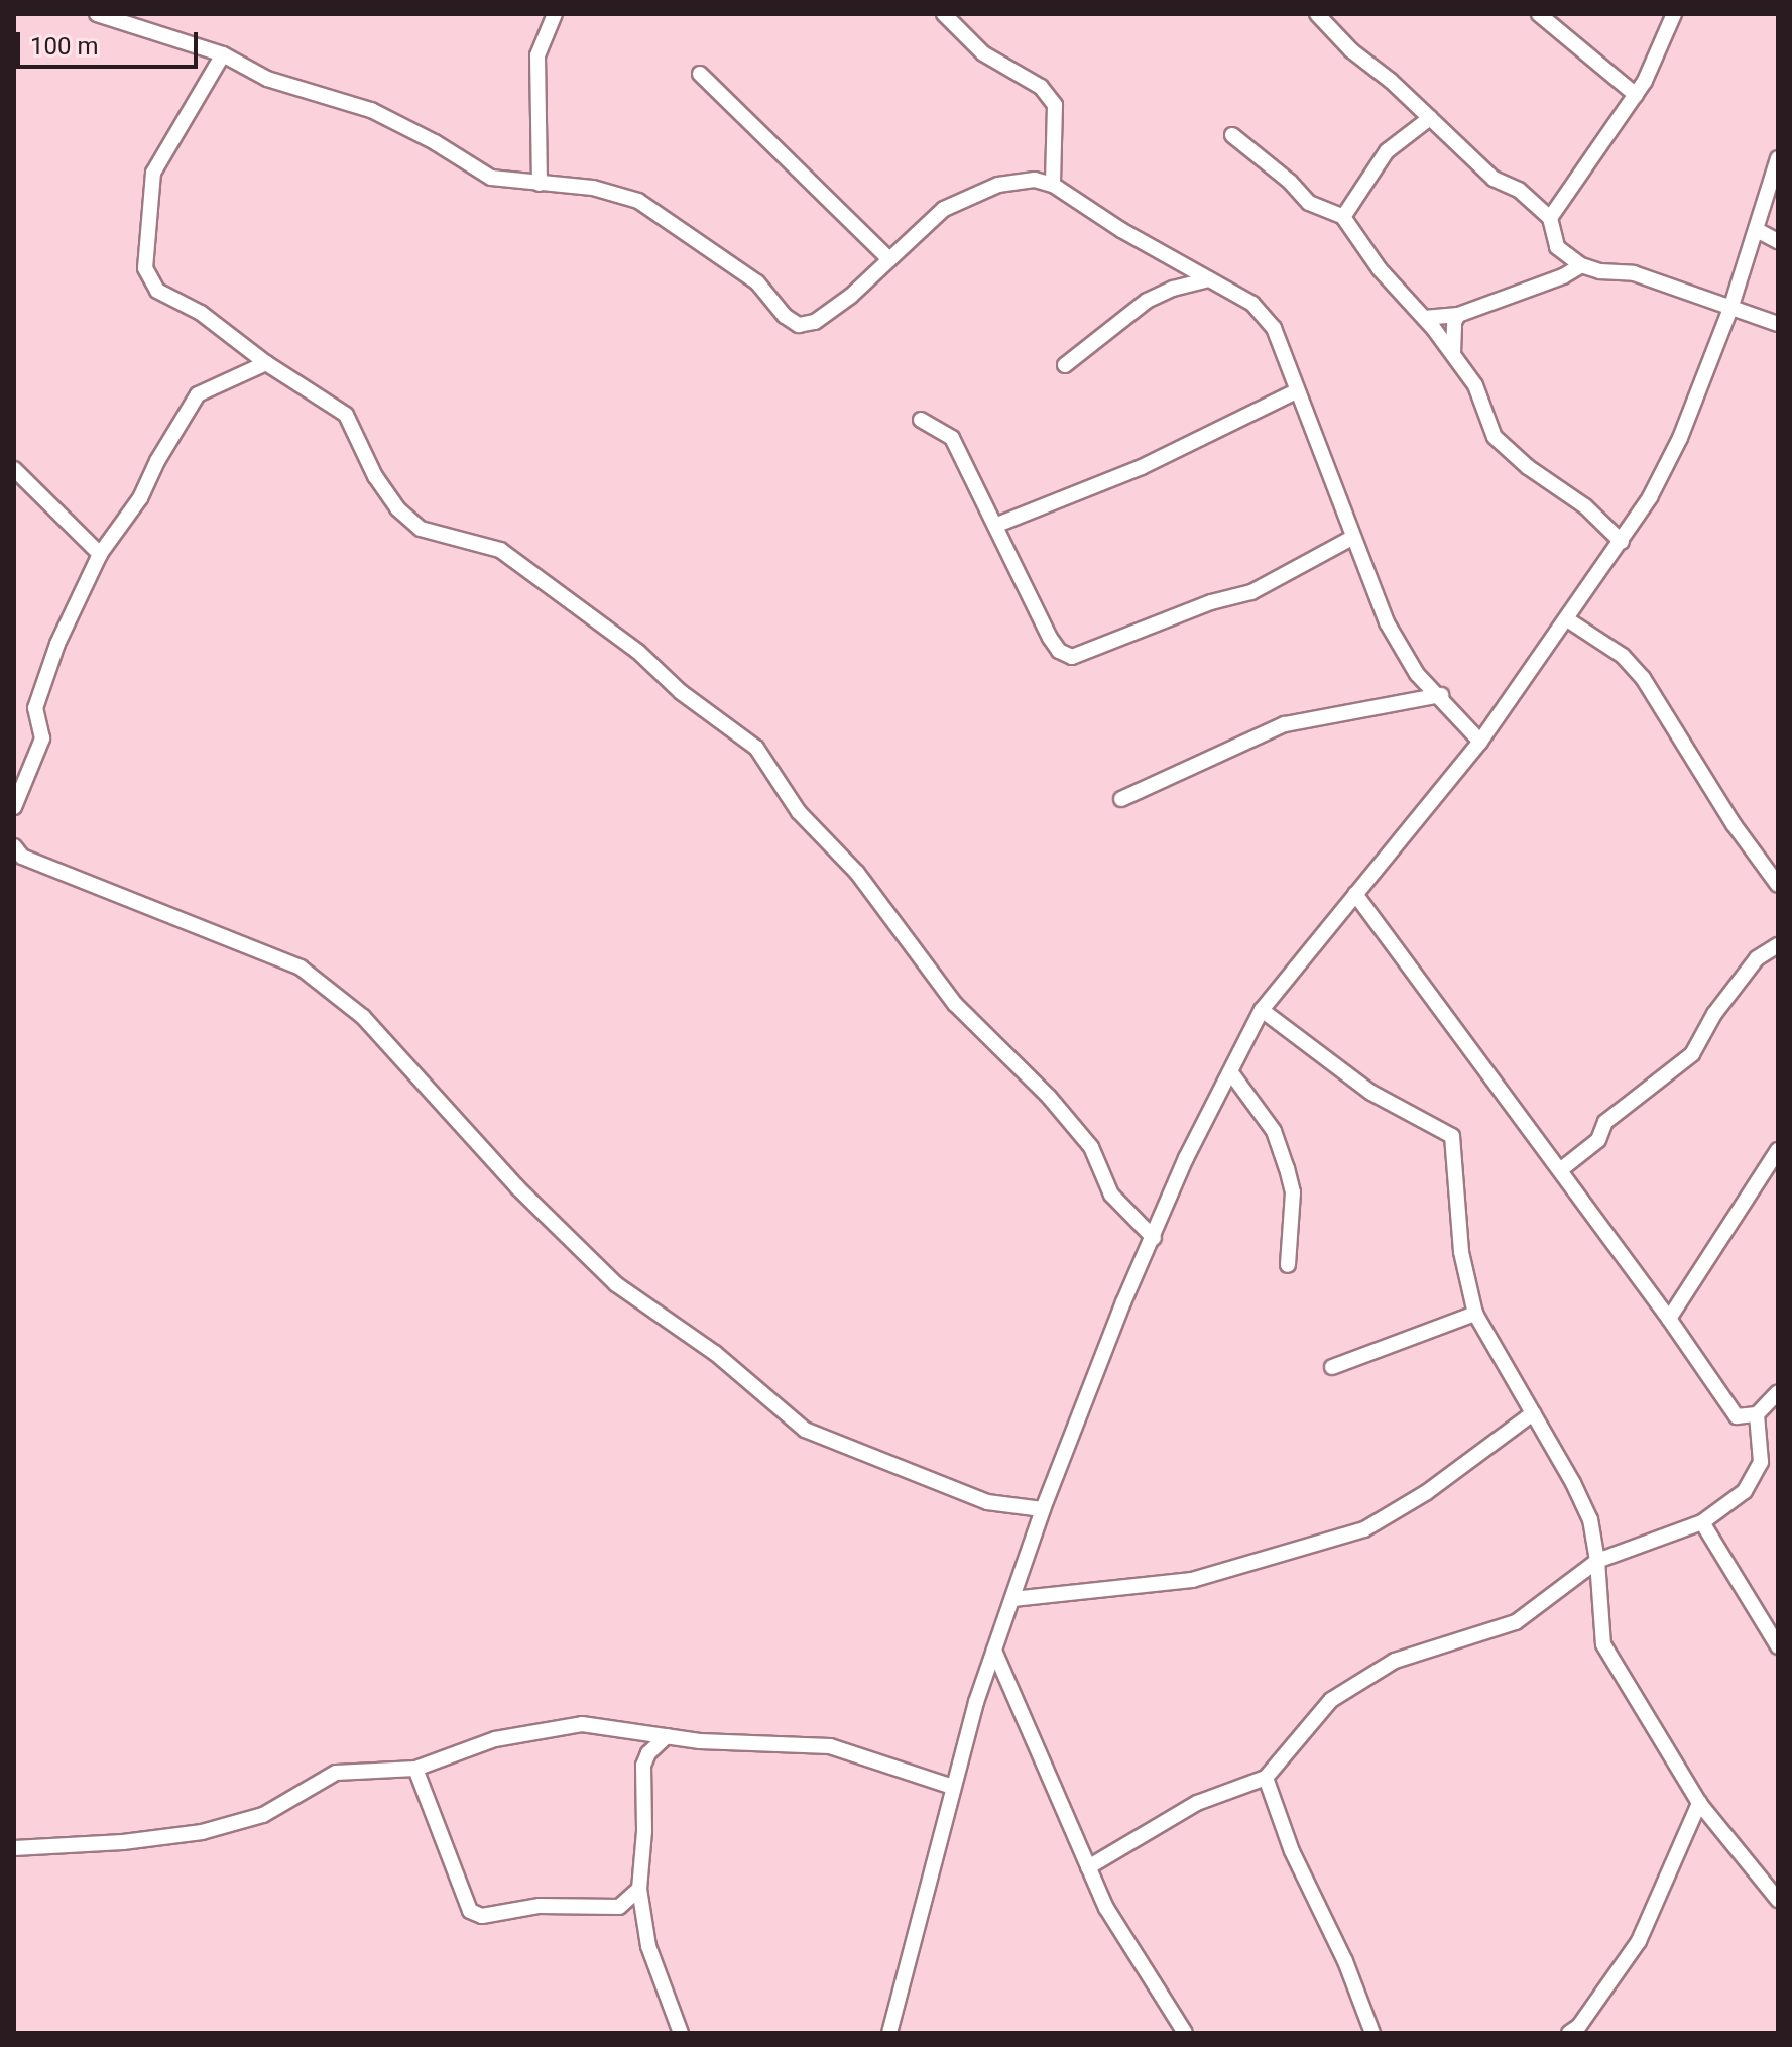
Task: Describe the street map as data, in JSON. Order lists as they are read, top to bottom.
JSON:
{
  "scale_bar": "100 m"
}
